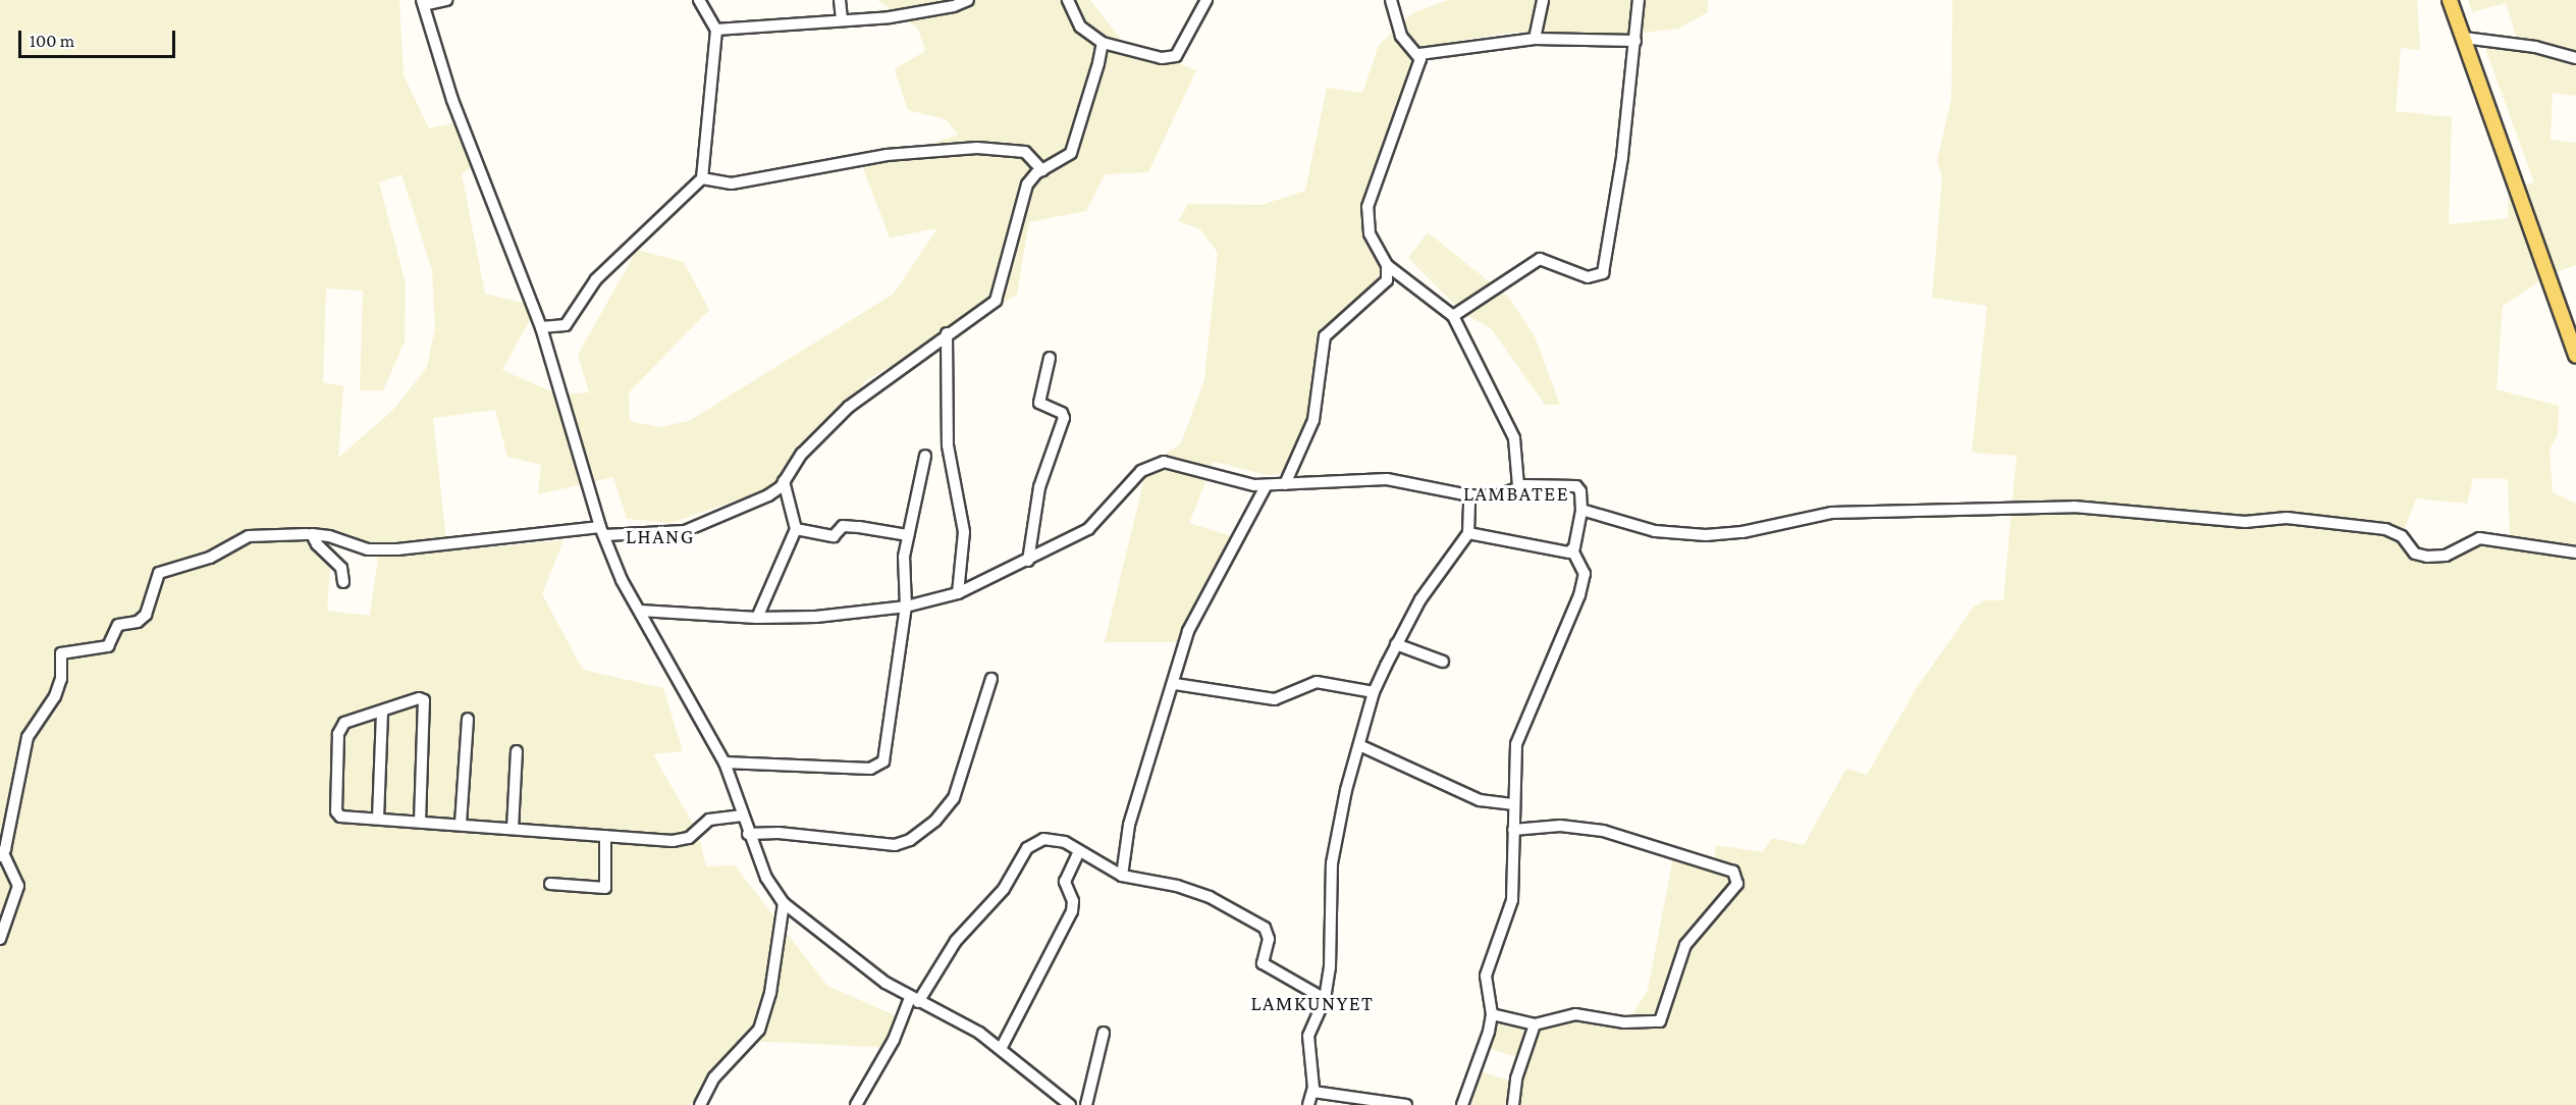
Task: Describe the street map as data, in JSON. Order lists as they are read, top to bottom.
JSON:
{
  "districts": ["LAMBATEE", "LHANG", "LAMKUNYET"],
  "scale_bar": "100 m"
}
